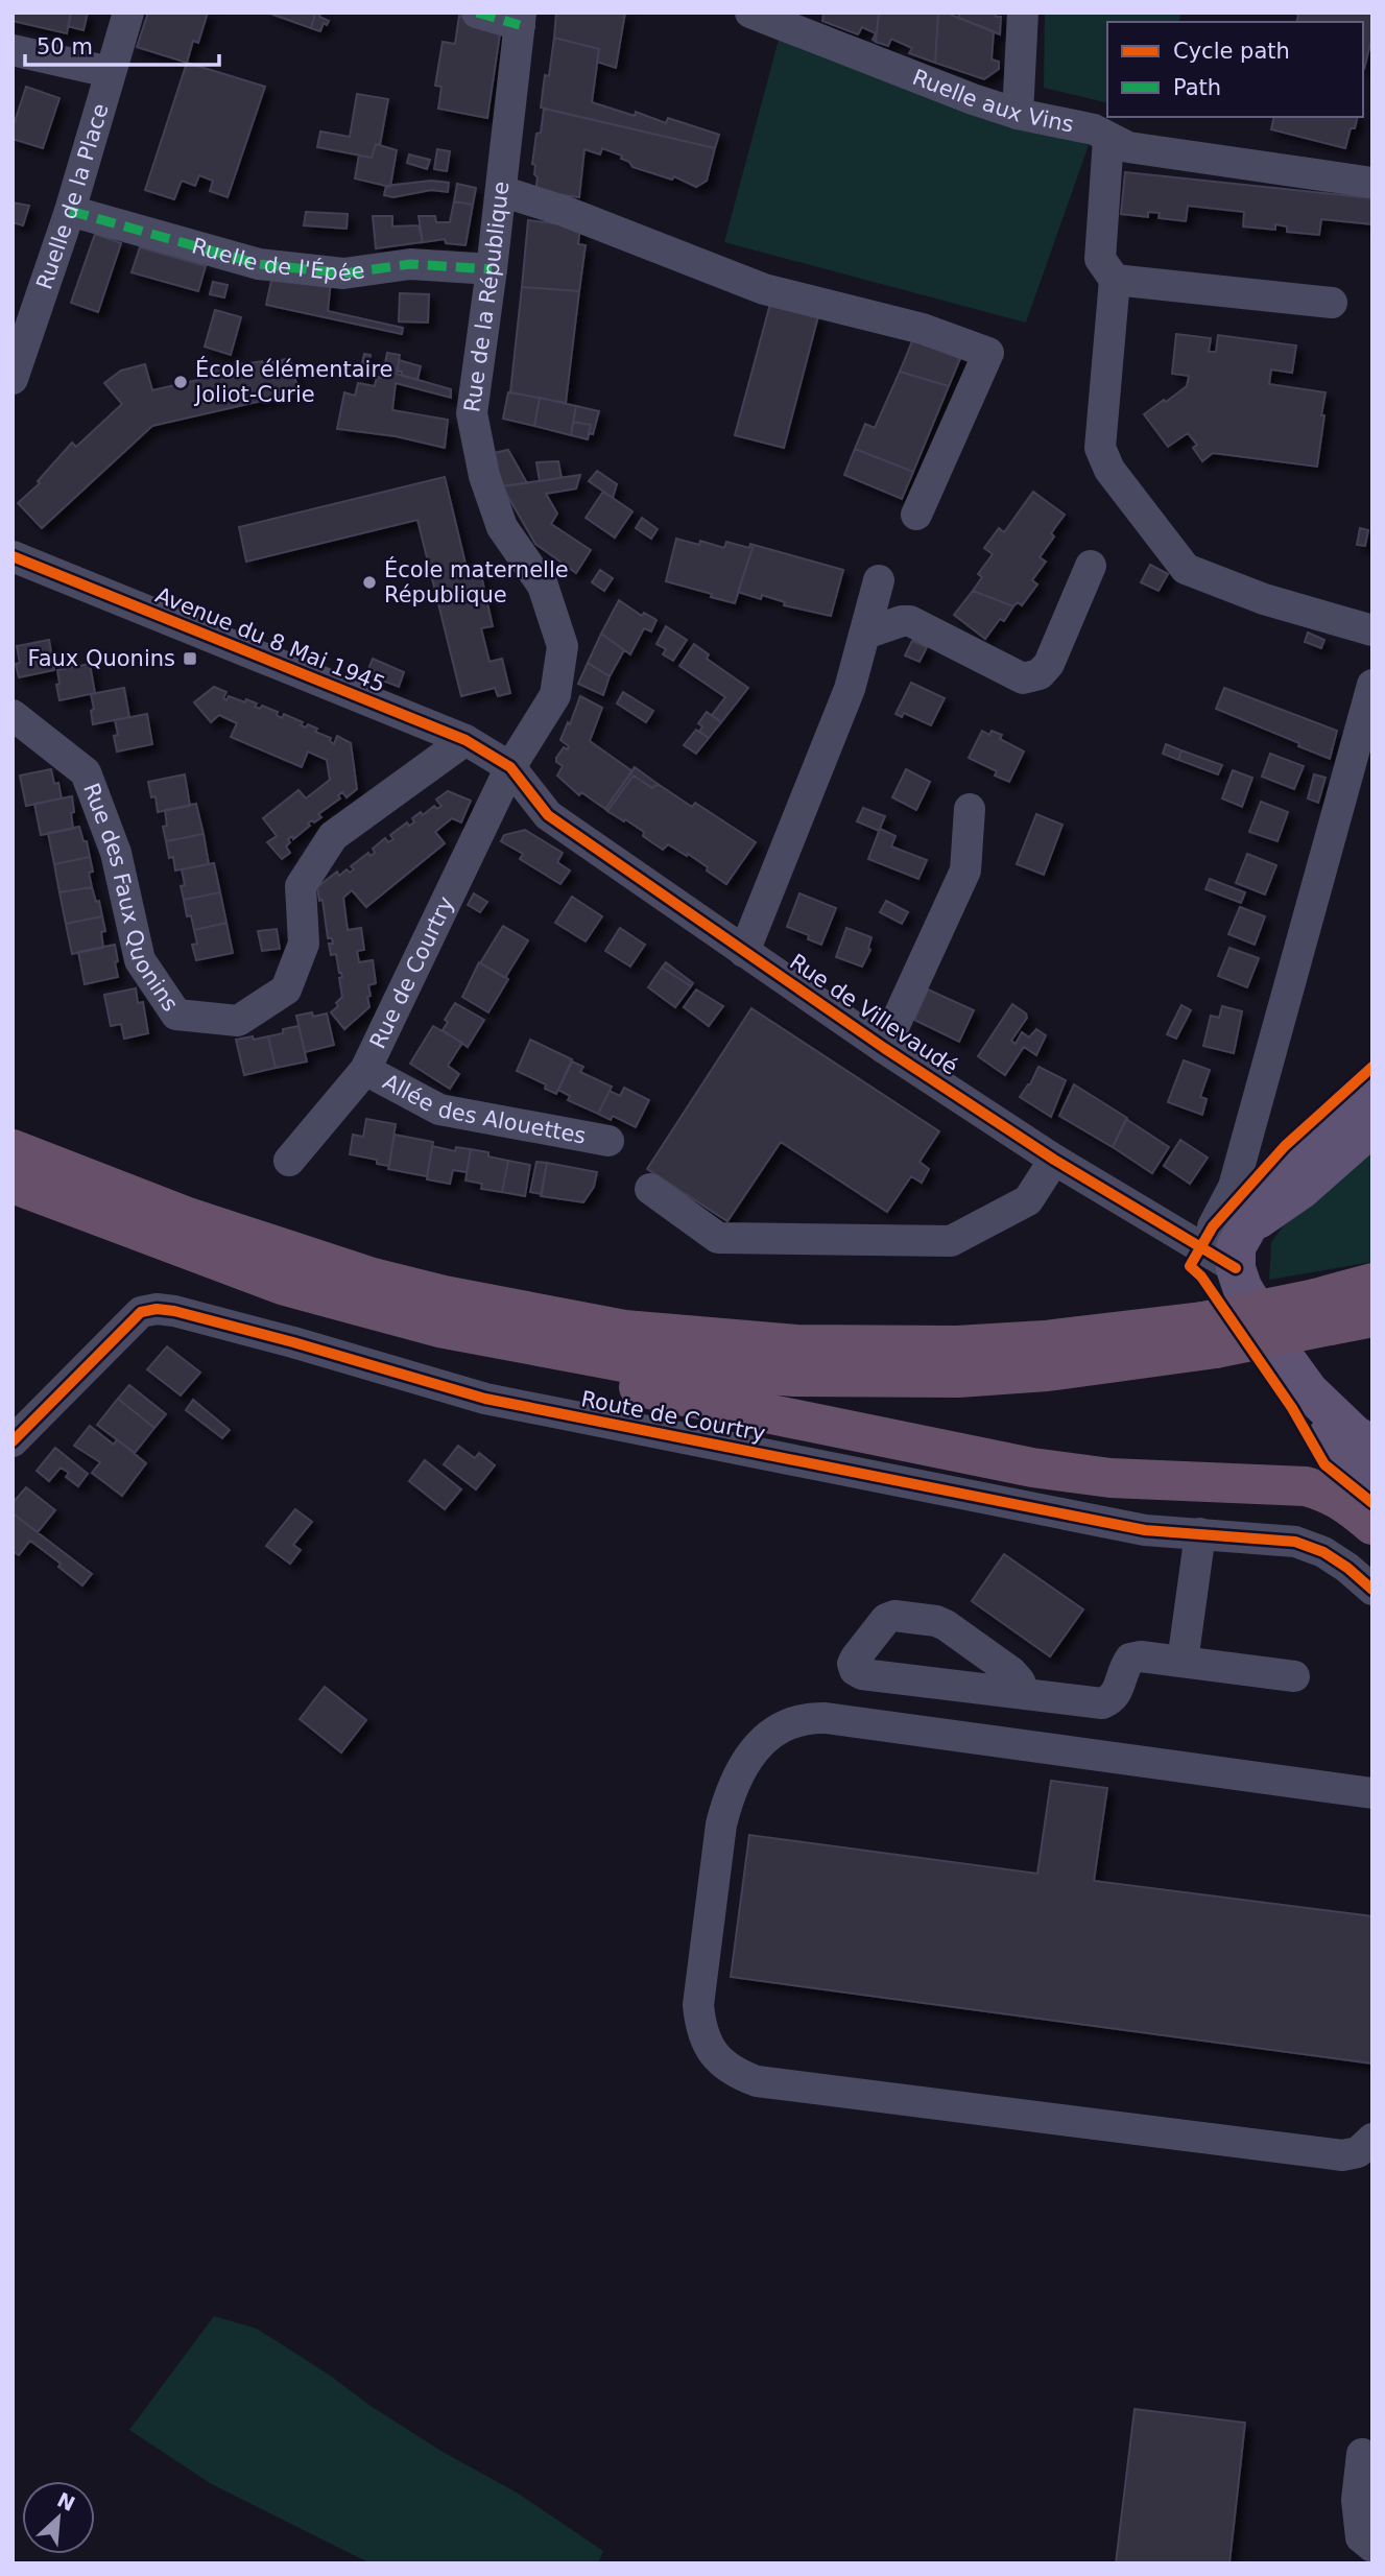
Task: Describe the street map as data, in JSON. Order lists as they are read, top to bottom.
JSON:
{
  "streets": {
    "street": [
      "Ruelle aux Vins",
      "Ruelle de la Place",
      "Ruelle de l'Épée",
      "Rue de la République",
      "Avenue du 8 Mai 1945",
      "Rue des Faux Quonins",
      "Rue de Courtry",
      "Rue de Villevaudé",
      "Allée des Alouettes",
      "Route de Courtry"
    ]
  },
  "crossings": [
    ["Ruelle de la Place", "Ruelle de l'Épée"],
    ["Ruelle de l'Épée", "Rue de la République"],
    ["Rue de la République", "Avenue du 8 Mai 1945"],
    ["Rue de la République", "Rue de Courtry"],
    ["Rue de la République", "Rue de Villevaudé"],
    ["Avenue du 8 Mai 1945", "Rue des Faux Quonins"],
    ["Avenue du 8 Mai 1945", "Rue de Courtry"],
    ["Avenue du 8 Mai 1945", "Rue de Villevaudé"],
    ["Rue de Courtry", "Rue de Villevaudé"],
    ["Rue de Courtry", "Allée des Alouettes"]
  ],
  "places": {
    "other": ["École élémentaire Joliot-Curie", "École maternelle République"],
    "transit": ["Faux Quonins"]
  },
  "legend": ["Cycle path", "Path"],
  "scale_bar": "50 m",
  "north": "top right"
}
